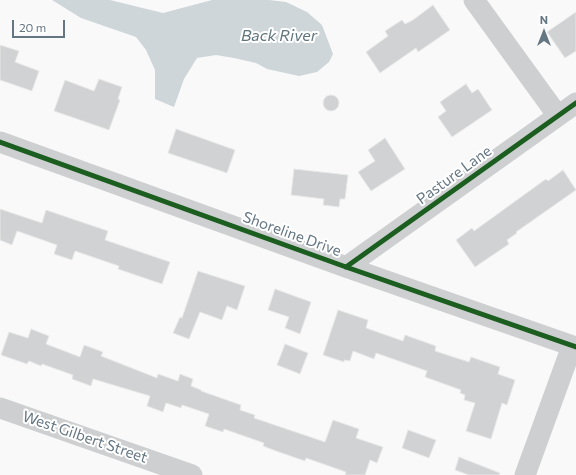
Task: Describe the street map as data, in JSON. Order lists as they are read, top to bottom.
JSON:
{
  "streets": {
    "street": ["Pasture Lane", "Shoreline Drive", "West Gilbert Street"]
  },
  "crossings": [
    ["Pasture Lane", "Shoreline Drive"]
  ],
  "water": ["Back River"],
  "scale_bar": "20 m",
  "north": "top"
}
